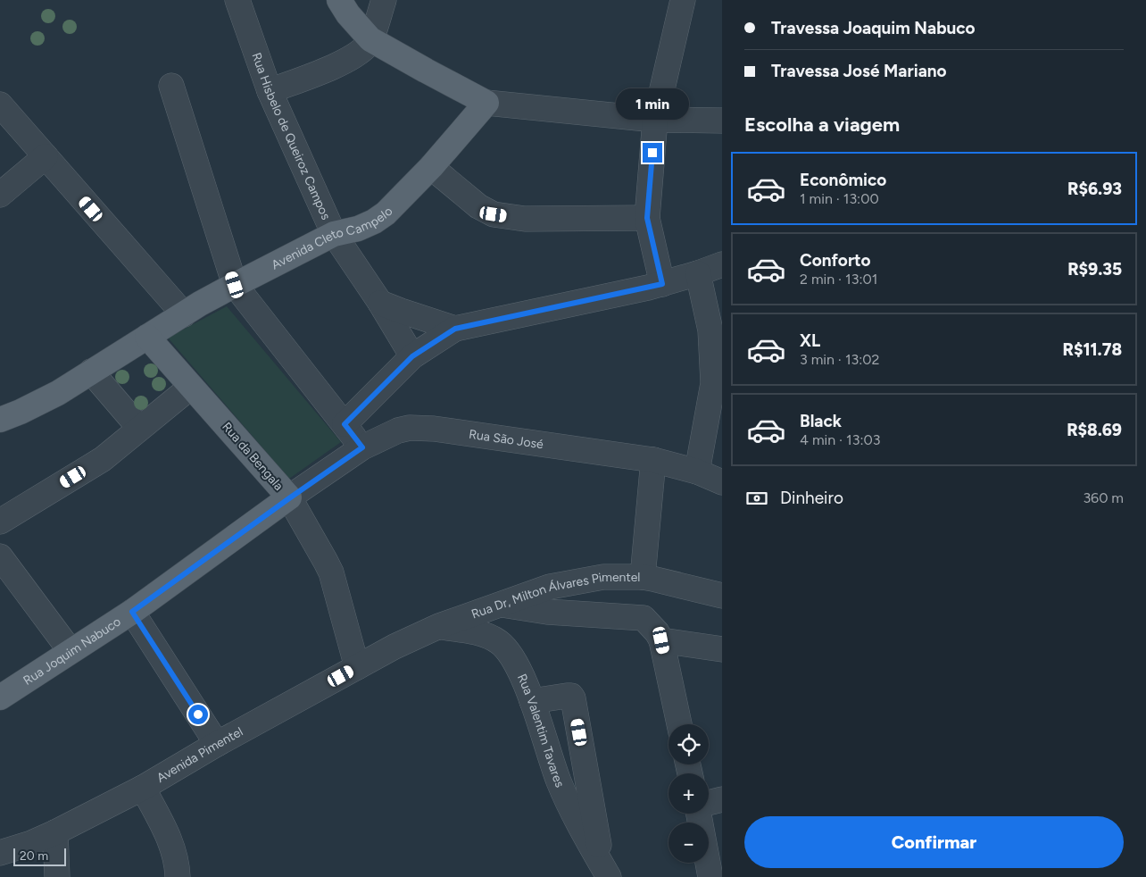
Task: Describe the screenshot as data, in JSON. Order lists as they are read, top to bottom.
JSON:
{
  "streets": {
    "main road": ["Avenida Cleto Campelo", "Rua da Bengala", "Rua Joquim Nabuco"],
    "street": [
      "Rua Hisbelo de Queiroz Campos",
      "Rua São José",
      "Rua Dr, Milton Álvares Pimentel",
      "Rua Valentim Tavares",
      "Avenida Pimentel"
    ]
  },
  "crossings": [
    ["Rua Hisbelo de Queiroz Campos", "Avenida Cleto Campelo"],
    ["Avenida Cleto Campelo", "Rua da Bengala"],
    ["Rua São José", "Rua Joquim Nabuco"],
    ["Rua da Bengala", "Rua Joquim Nabuco"],
    ["Rua da Bengala", "Avenida Pimentel"],
    ["Rua Dr, Milton Álvares Pimentel", "Rua Valentim Tavares"],
    ["Rua Dr, Milton Álvares Pimentel", "Avenida Pimentel"]
  ],
  "scale_bar": "20 m",
  "page": {
    "banner": ["Travessa Joaquim Nabuco", "Travessa José Mariano"],
    "bubble": "1 min",
    "heading": "Escolha a viagem",
    "list": [
      {
        "name": "Econômico",
        "note": "1 min · 13:00",
        "value": "R$6.93"
      },
      {
        "name": "Conforto",
        "note": "2 min · 13:01",
        "value": "R$9.35"
      },
      {
        "name": "XL",
        "note": "3 min · 13:02",
        "value": "R$11.78"
      },
      {
        "name": "Black",
        "note": "4 min · 13:03",
        "value": "R$8.69"
      }
    ],
    "pay": ["Dinheiro", "360 m"],
    "map_buttons": ["+", "−"],
    "buttons": "Confirmar",
    "scale": "20 m"
  }
}
